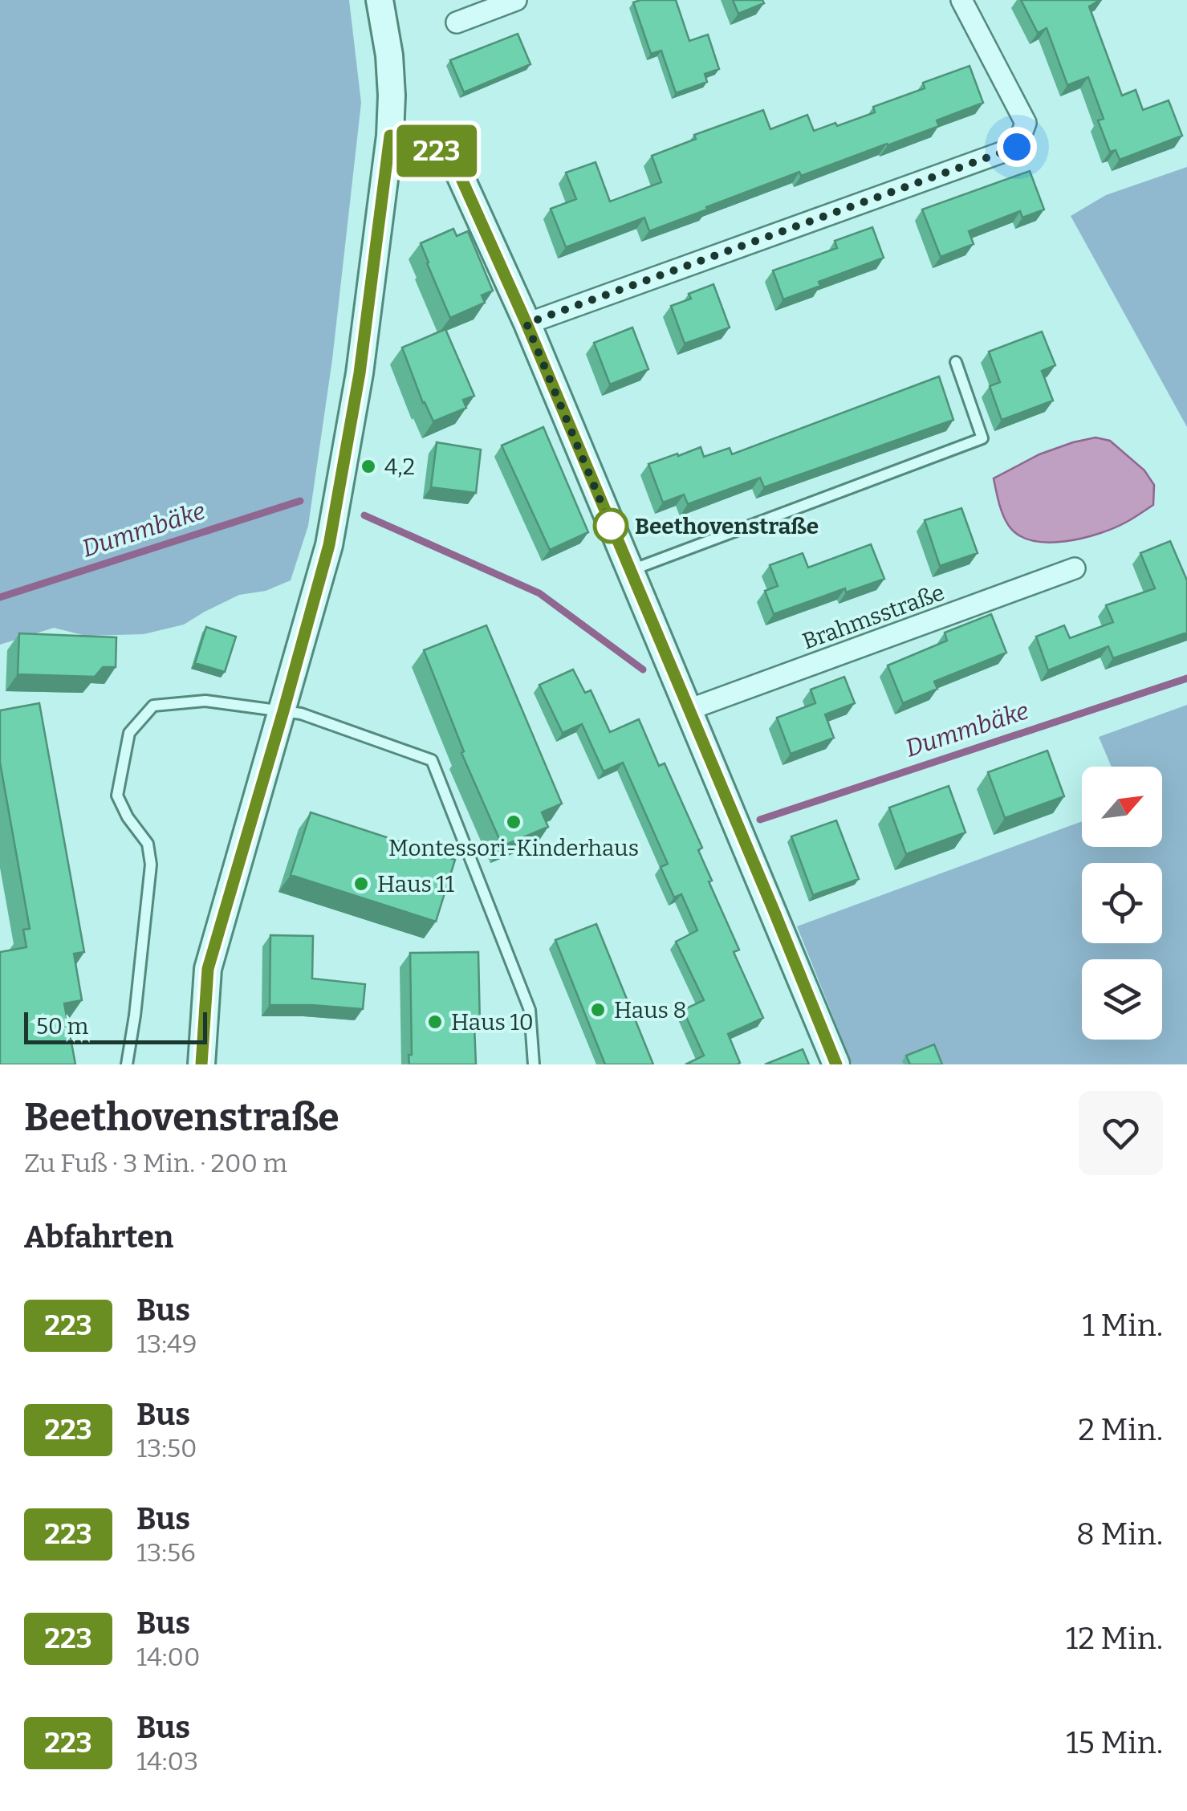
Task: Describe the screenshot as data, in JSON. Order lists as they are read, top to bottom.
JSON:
{
  "streets": {
    "street": ["Brahmsstraße"]
  },
  "water": ["Dummbäke"],
  "places": [
    "4,2",
    "Beethovenstraße",
    "Montessori-Kinderhaus",
    "Haus 11",
    "Haus 8",
    "Haus 10"
  ],
  "lines": ["bus line 223"],
  "scale_bar": "50 m",
  "north": "top right",
  "page": {
    "on_map": "223",
    "scale": "50 m",
    "heading": [
      ["Beethovenstraße", "Zu Fuß · 3 Min. · 200 m"],
      "Abfahrten"
    ],
    "list": [
      {
        "mark": "223",
        "name": "Bus",
        "note": "13:49",
        "value": "1 Min."
      },
      {
        "mark": "223",
        "name": "Bus",
        "note": "13:50",
        "value": "2 Min."
      },
      {
        "mark": "223",
        "name": "Bus",
        "note": "13:56",
        "value": "8 Min."
      },
      {
        "mark": "223",
        "name": "Bus",
        "note": "14:00",
        "value": "12 Min."
      },
      {
        "mark": "223",
        "name": "Bus",
        "note": "14:03",
        "value": "15 Min."
      }
    ]
  }
}
